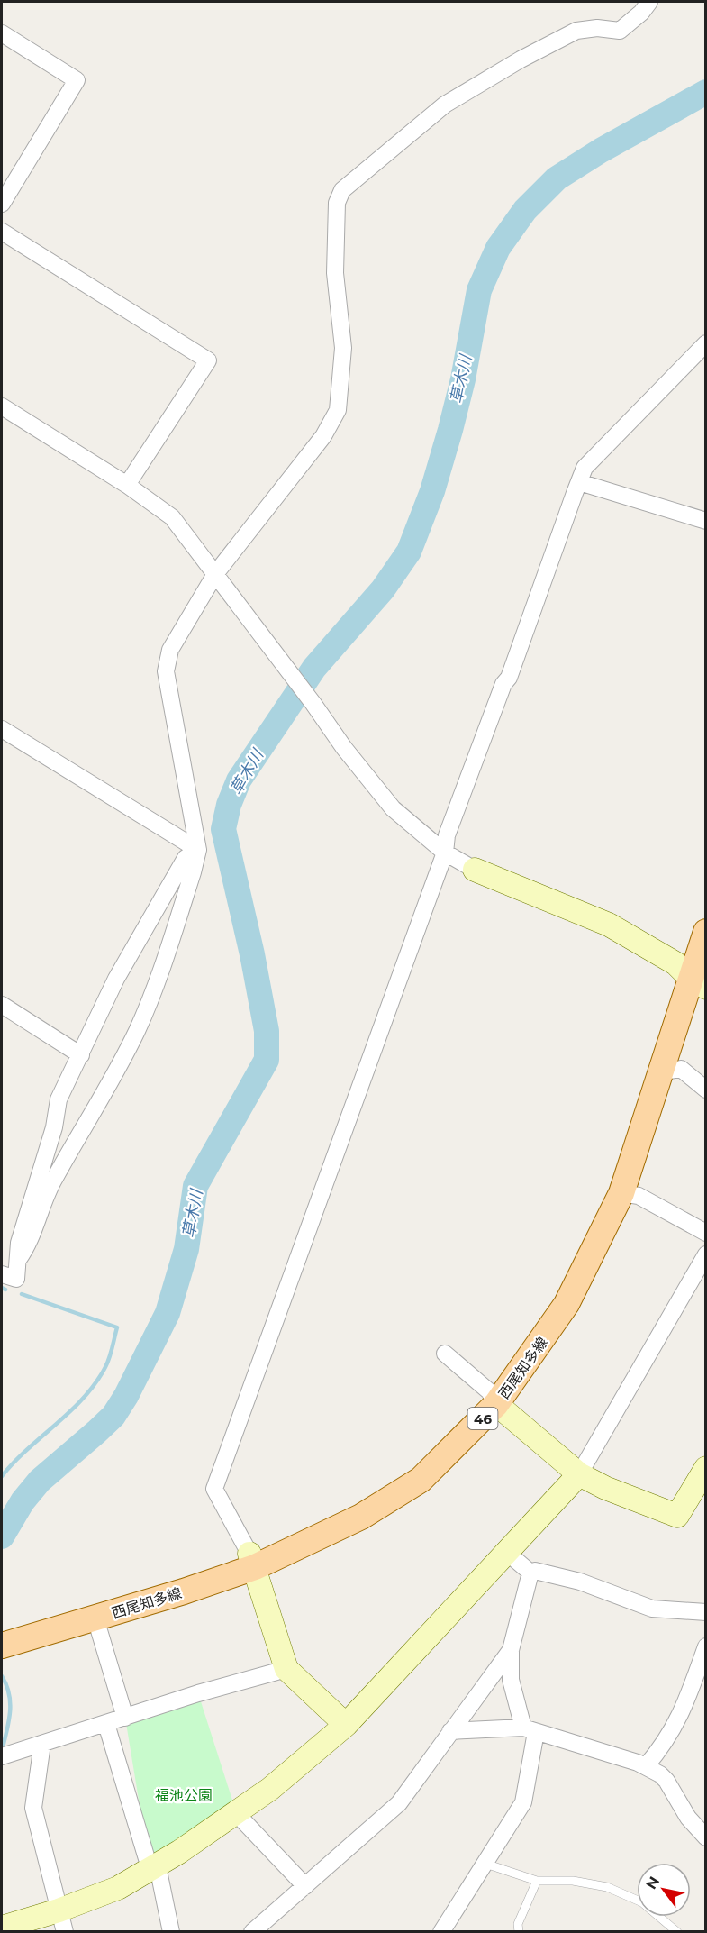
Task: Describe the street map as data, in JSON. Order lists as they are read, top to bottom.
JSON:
{
  "streets": {
    "main road": ["西尾知多線", "46"]
  },
  "water": ["草木川"],
  "parks": ["福池公園"],
  "north": "top left"
}
